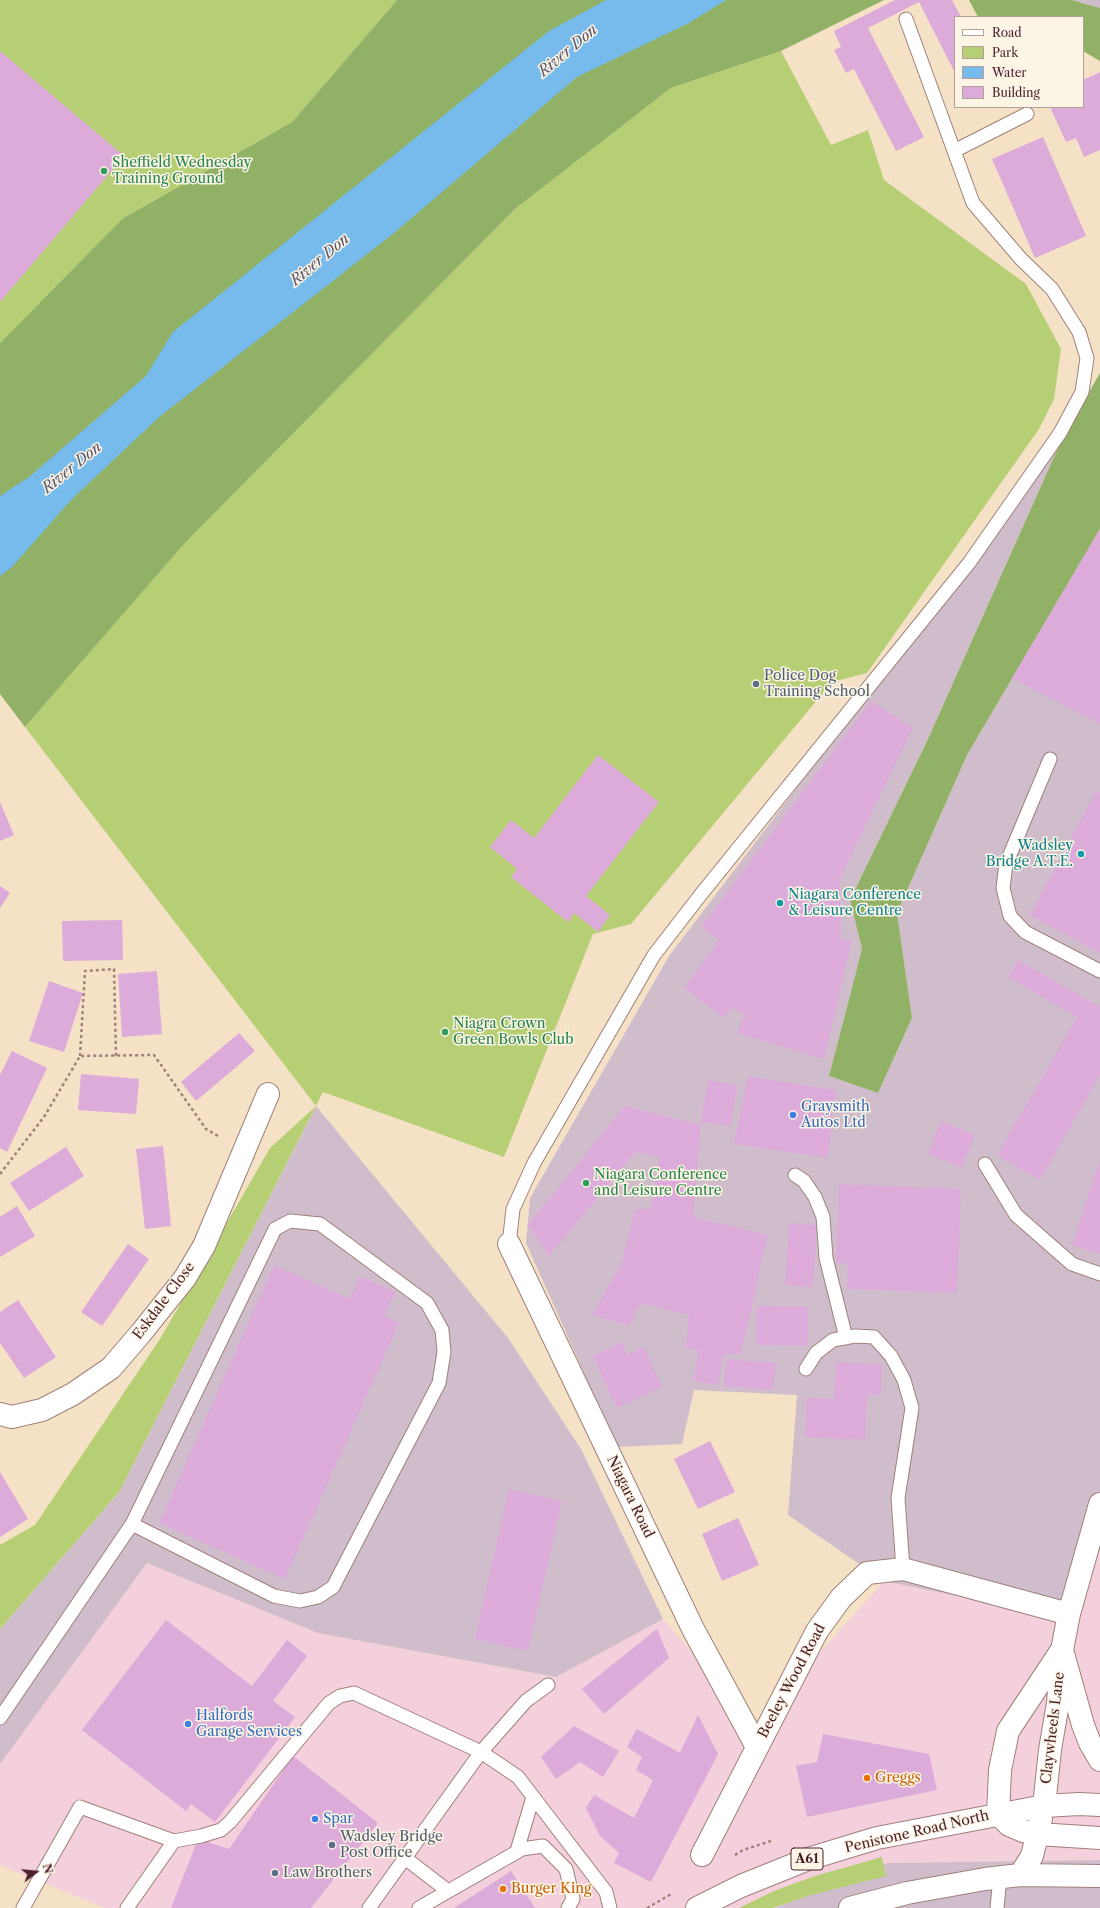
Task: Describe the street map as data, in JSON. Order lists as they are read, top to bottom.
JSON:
{
  "streets": {
    "main road": [
      "Eskdale Close",
      "Niagara Road",
      "Beeley Wood Road",
      "Claywheels Lane",
      "Penistone Road North",
      "A61"
    ]
  },
  "crossings": [
    ["Niagara Road", "Beeley Wood Road"],
    ["Beeley Wood Road", "Claywheels Lane"],
    ["Claywheels Lane", "Penistone Road North"]
  ],
  "water": ["River Don"],
  "places": [
    "Sheffield Wednesday Training Ground",
    "Police Dog Training School",
    "Wadsley Bridge A.T.E.",
    "Niagara Conference & Leisure Centre",
    "Niagra Crown Green Bowls Club",
    "Graysmith Autos Ltd",
    "Niagara Conference and Leisure Centre",
    "Halfords Garage Services",
    "Greggs",
    "Spar",
    "Wadsley Bridge Post Office",
    "Law Brothers",
    "Burger King"
  ],
  "legend": [
    "Road",
    "Park",
    "Water",
    "Building"
  ],
  "north": "right"
}
